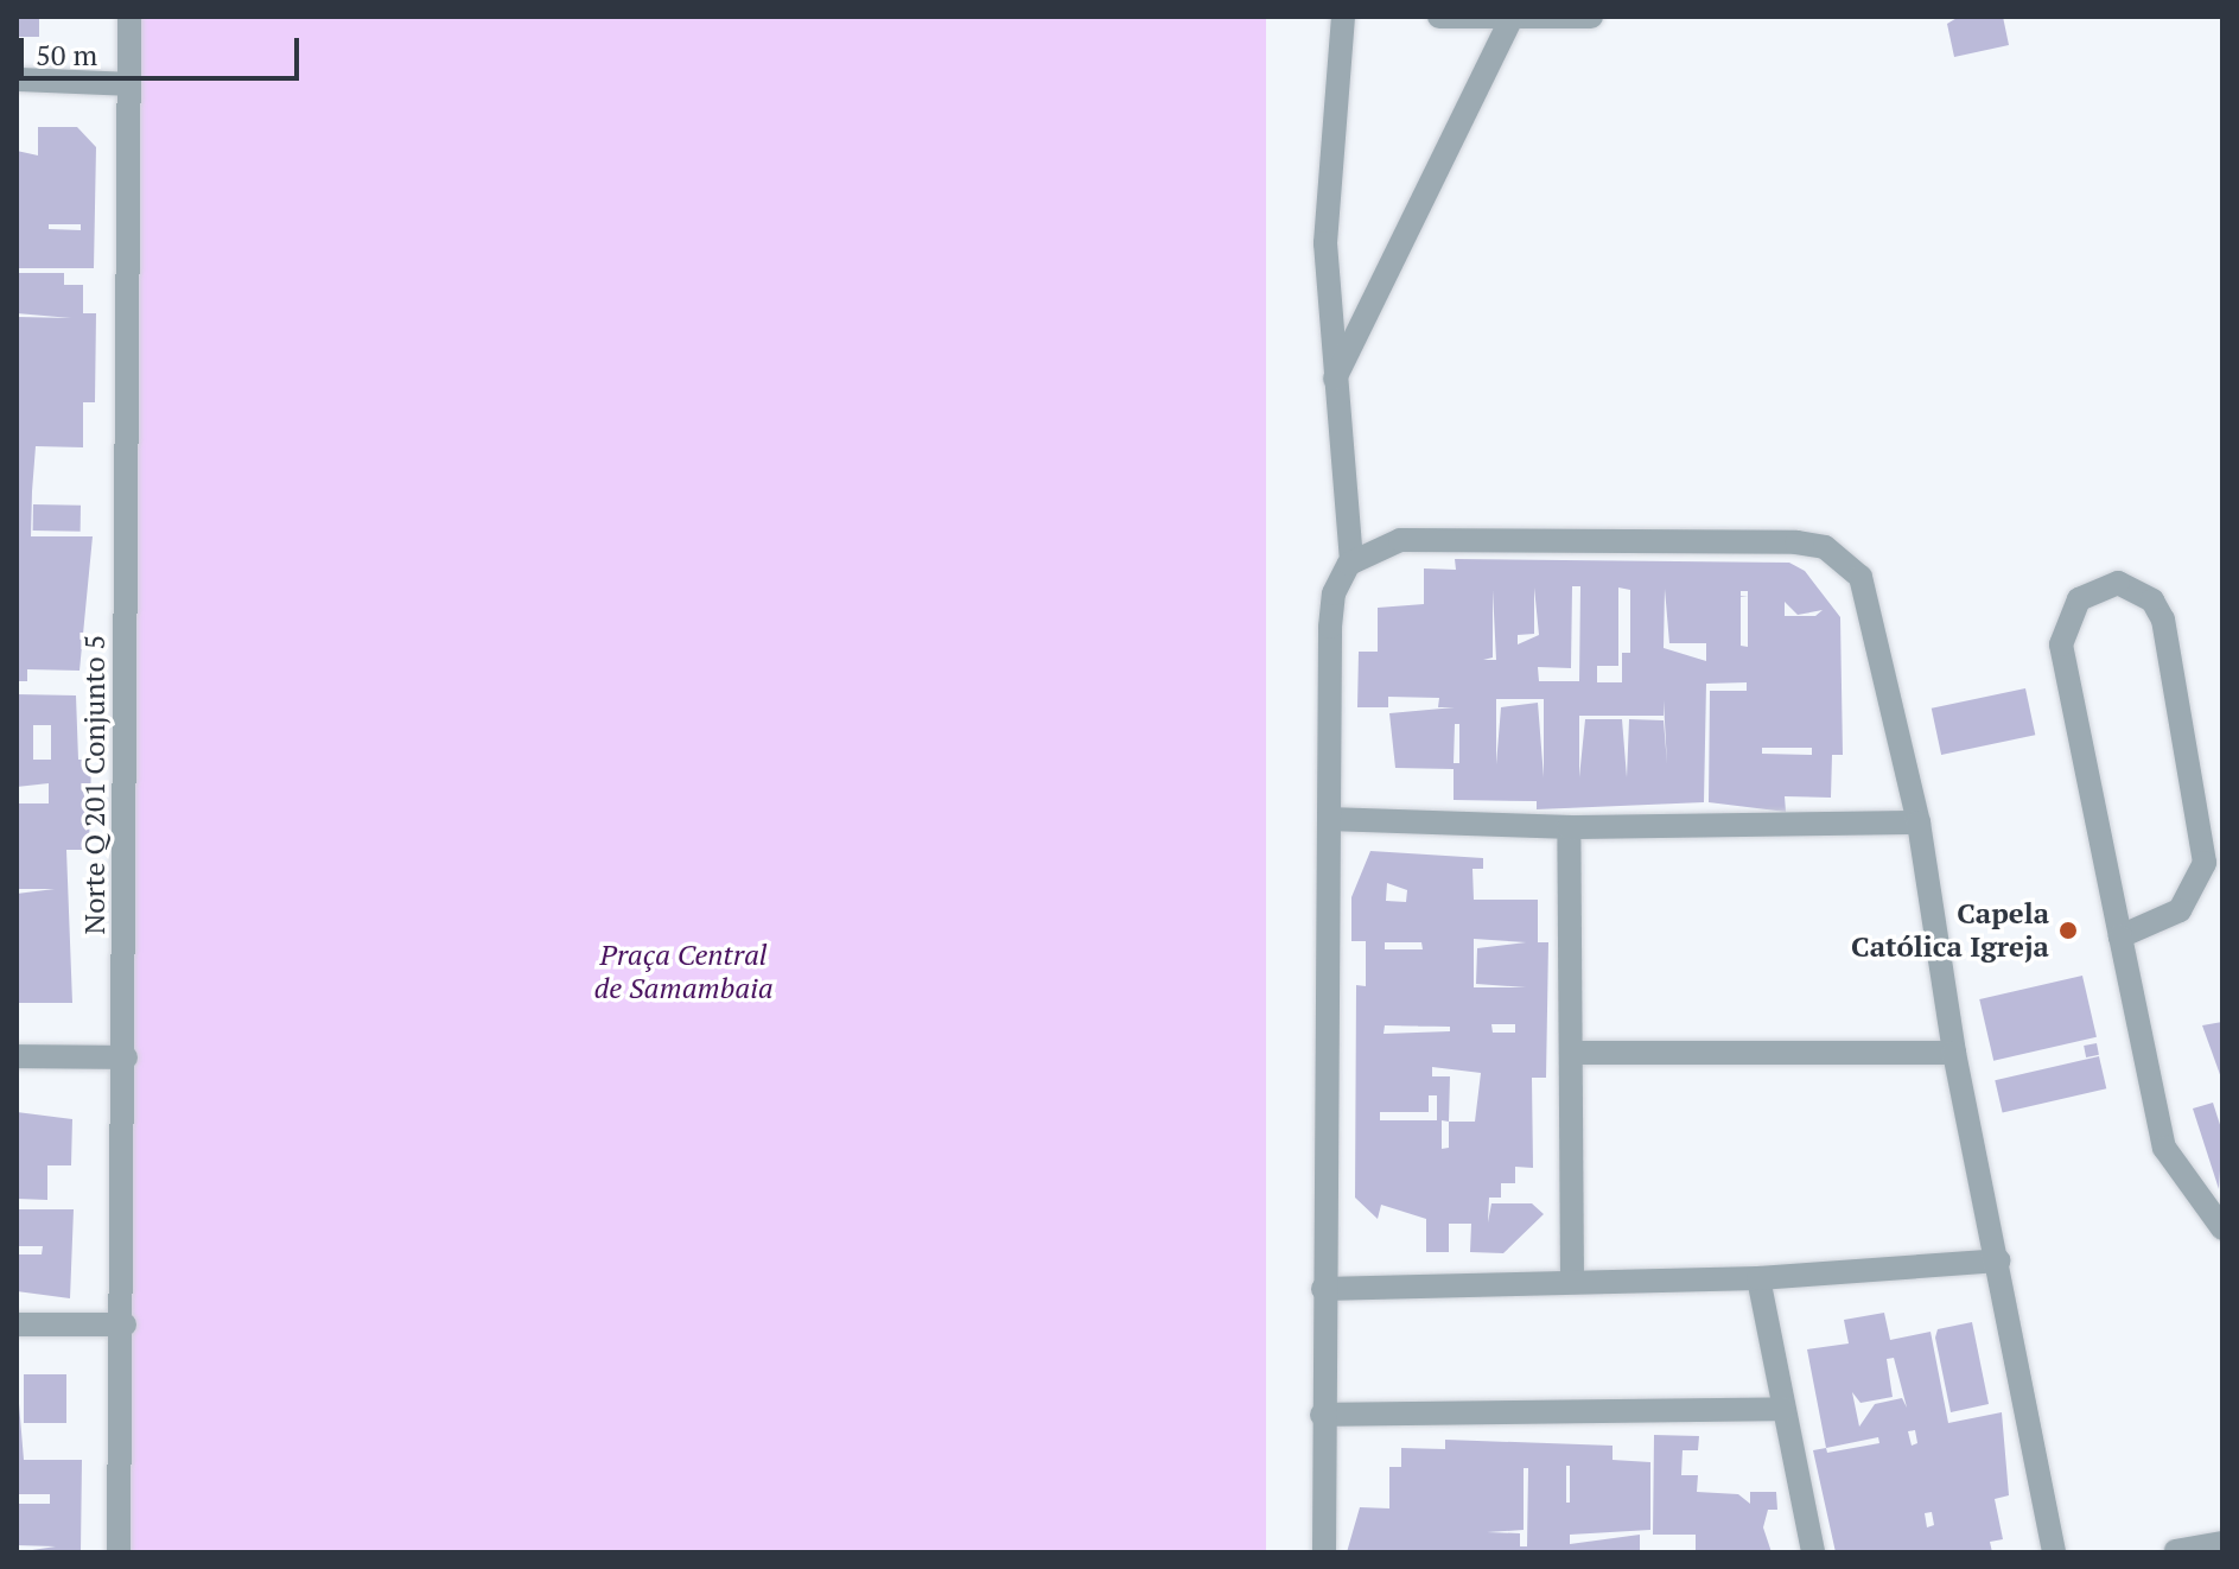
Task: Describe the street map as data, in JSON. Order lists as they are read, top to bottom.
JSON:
{
  "streets": {
    "street": ["Norte Q 201 Conjunto 5"]
  },
  "parks": ["Praça Central de Samambaia"],
  "places": ["Capela Católica Igreja"],
  "scale_bar": "50 m"
}
